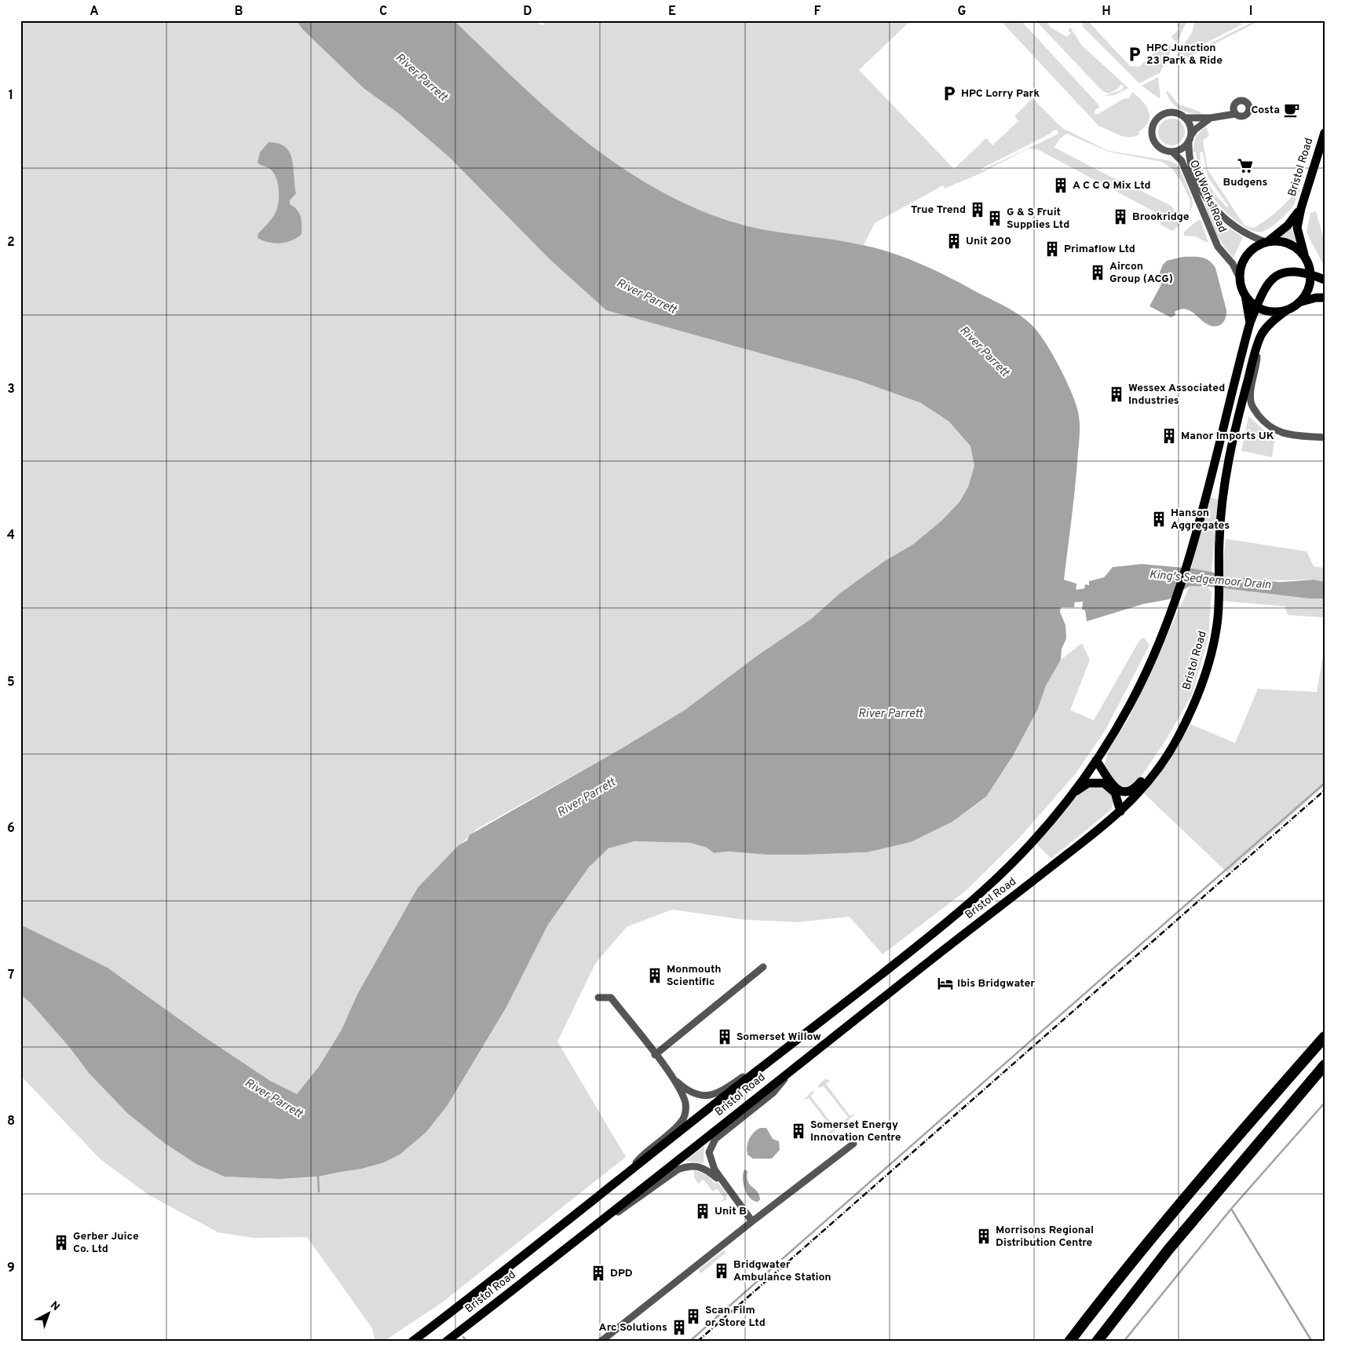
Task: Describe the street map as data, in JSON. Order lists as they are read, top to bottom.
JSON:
{
  "streets": {
    "main road": ["Bristol Road"],
    "street": ["Old Works Road"]
  },
  "crossings": [
    ["Bristol Road", "Old Works Road"]
  ],
  "water": ["River Parrett", "King's Sedgemoor Drain"],
  "places": {
    "parking": ["HPC Junction 23 Park & Ride", "HPC Lorry Park"],
    "cafe": ["Costa"],
    "supermarket": ["Budgens"],
    "building": [
      "A C C Q Mix Ltd",
      "True Trend",
      "Brookridge",
      "G & S Fruit Supplies Ltd",
      "Unit 200",
      "Primaflow Ltd",
      "Aircon Group (ACG)",
      "Wessex Associated Industries",
      "Manor Imports UK",
      "Hanson Aggregates",
      "Monmouth Scientific",
      "Somerset Willow",
      "Somerset Energy Innovation Centre",
      "Unit B",
      "Morrisons Regional Distribution Centre",
      "Gerber Juice Co. Ltd",
      "Bridgwater Ambulance Station",
      "DPD",
      "Scan Film or Store Ltd",
      "Arc Solutions"
    ],
    "hotel": ["Ibis Bridgwater"]
  },
  "north": "top right",
  "grid": {
    "columns": [
      "A",
      "B",
      "C",
      "D",
      "E",
      "F",
      "G",
      "H",
      "I"
    ],
    "rows": [
      "1",
      "2",
      "3",
      "4",
      "5",
      "6",
      "7",
      "8",
      "9"
    ]
  }
}
